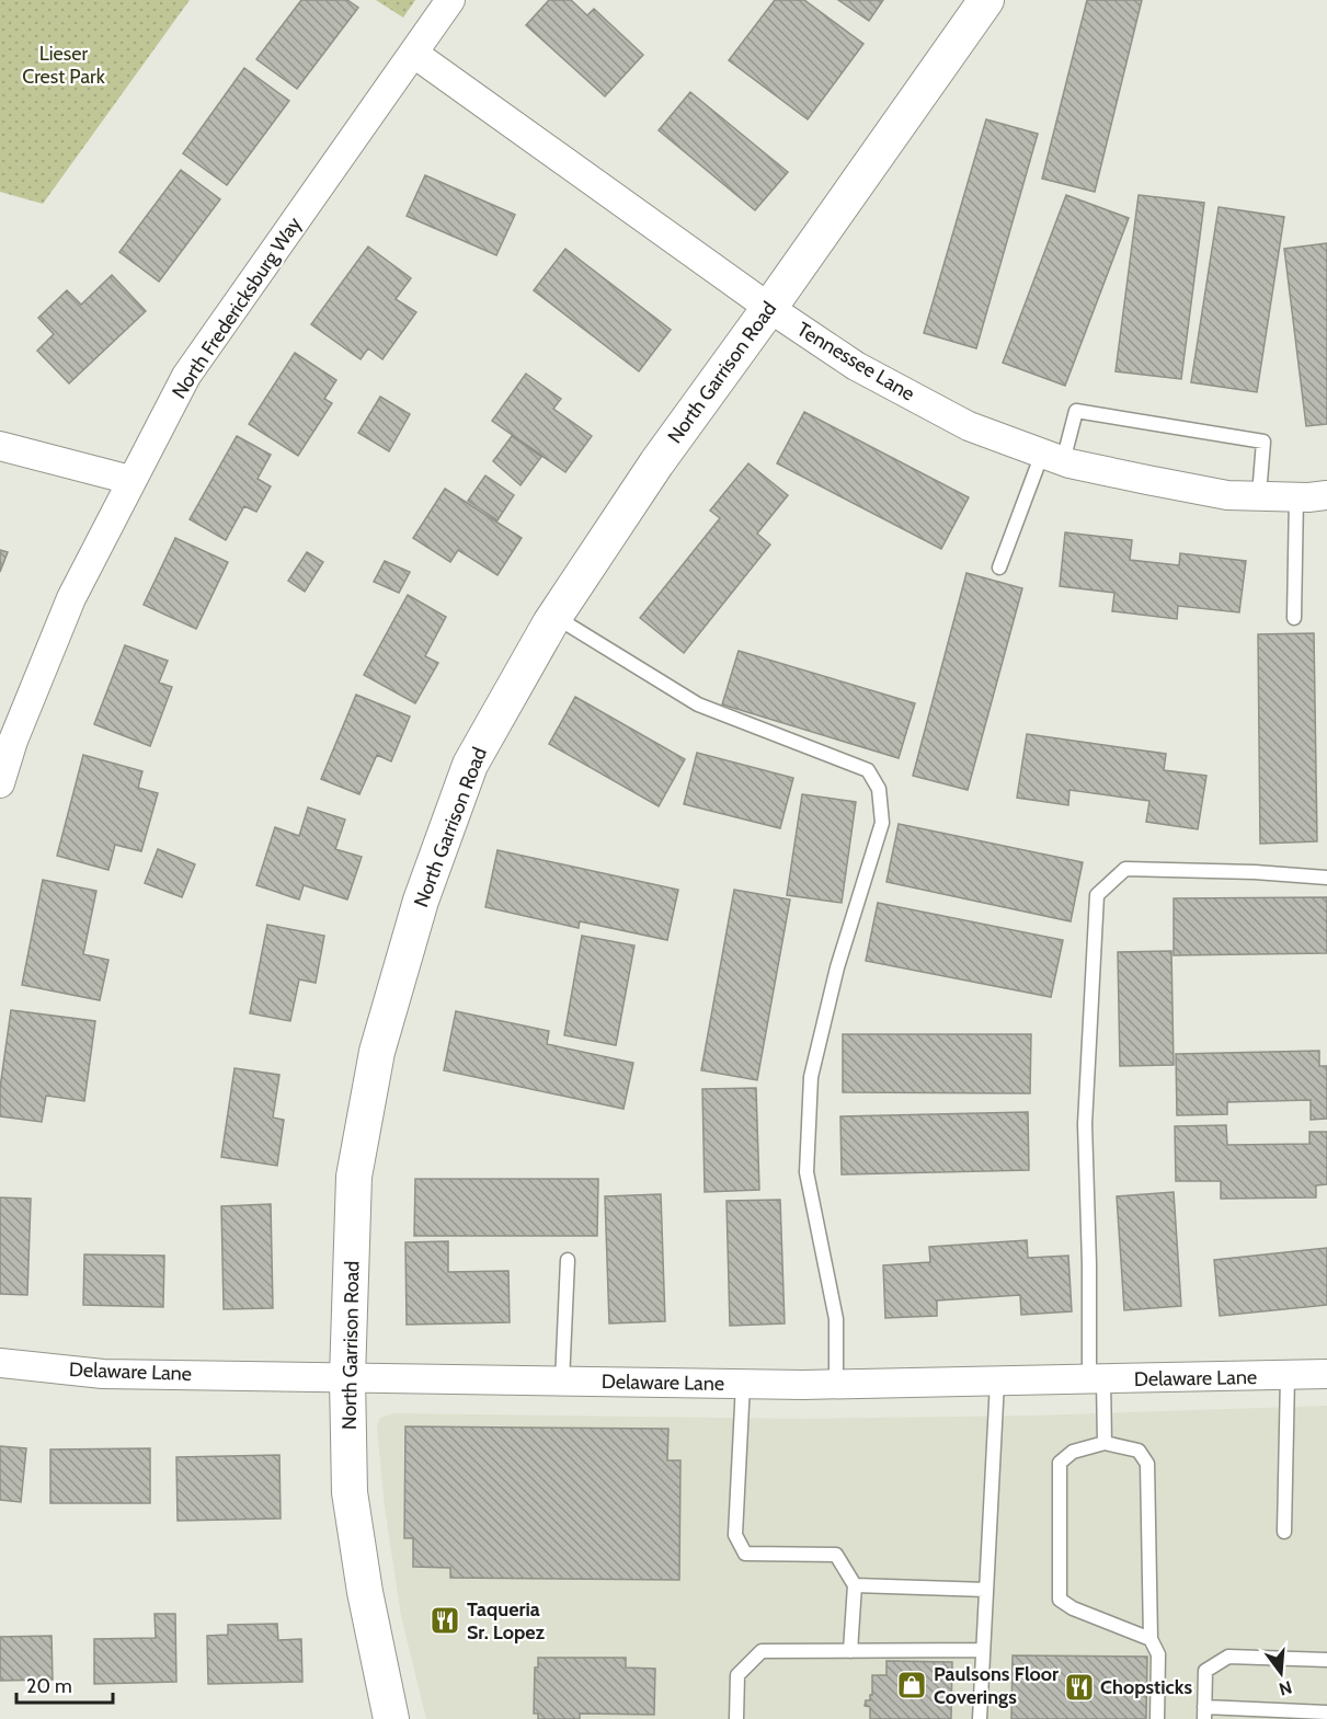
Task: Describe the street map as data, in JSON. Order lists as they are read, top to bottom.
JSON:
{
  "streets": {
    "street": [
      "North Fredericksburg Way",
      "Tennessee Lane",
      "North Garrison Road",
      "Delaware Lane"
    ]
  },
  "crossings": [
    ["North Fredericksburg Way", "Tennessee Lane"],
    ["Tennessee Lane", "North Garrison Road"],
    ["North Garrison Road", "Delaware Lane"]
  ],
  "parks": ["Lieser Crest Park"],
  "places": {
    "restaurant": ["Taqueria Sr. Lopez", "Chopsticks"],
    "shop": ["Paulsons Floor Coverings"]
  },
  "scale_bar": "20 m",
  "north": "bottom"
}
